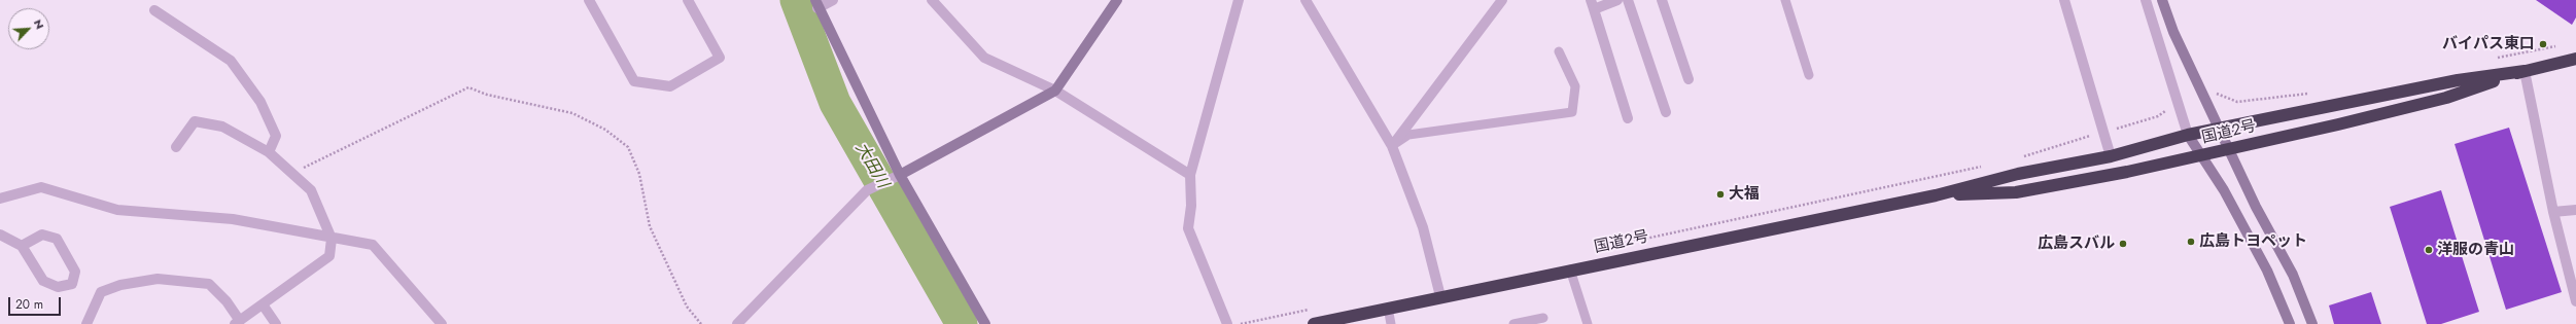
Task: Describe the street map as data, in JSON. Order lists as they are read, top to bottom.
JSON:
{
  "streets": {
    "highway": ["国道2号"]
  },
  "water": ["大田川"],
  "places": [
    "バイパス東口",
    "大福",
    "広島トヨペット",
    "広島スバル",
    "洋服の青山"
  ],
  "scale_bar": "20 m",
  "north": "top right"
}
